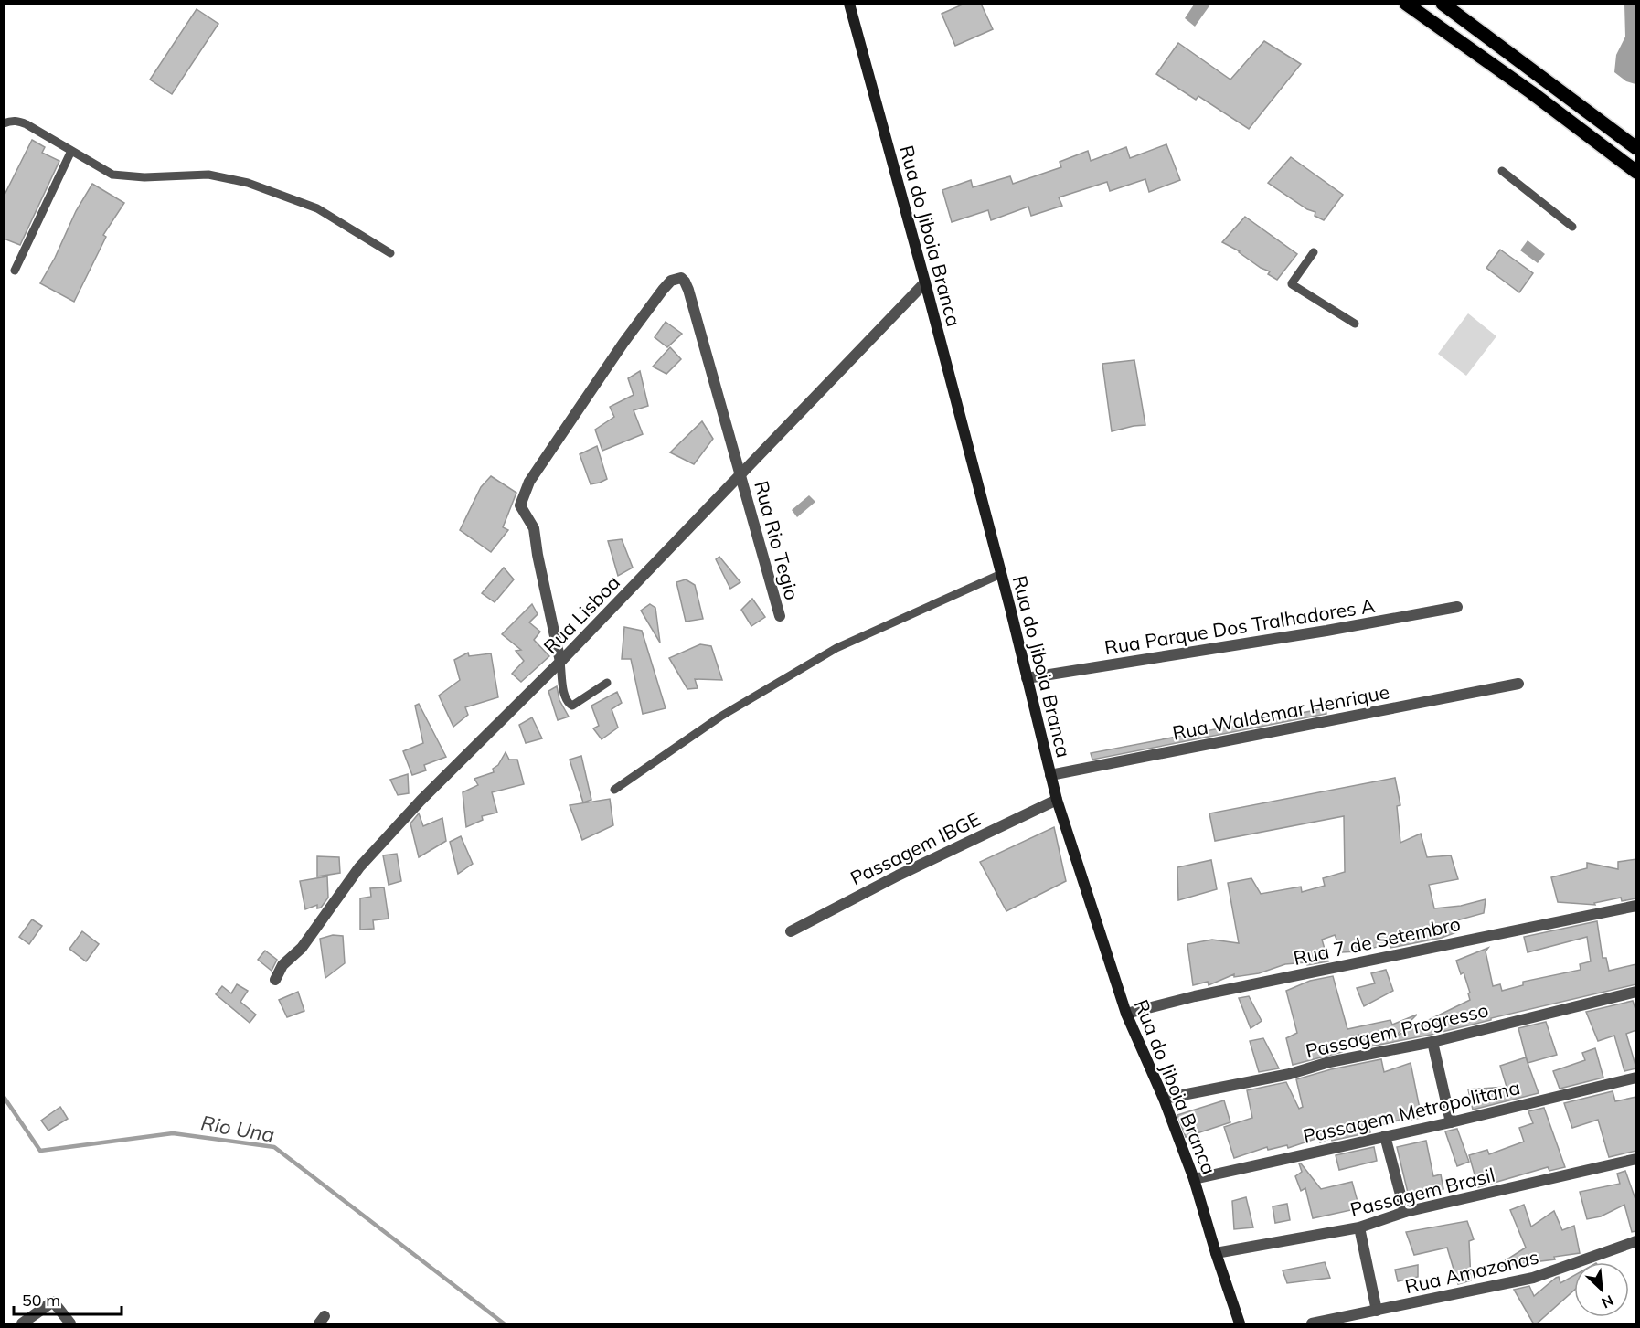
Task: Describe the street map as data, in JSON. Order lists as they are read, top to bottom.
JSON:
{
  "streets": {
    "main road": ["Rua do Jiboia Branca"],
    "street": [
      "Rua Rio Tegio",
      "Rua Lisboa",
      "Rua Parque Dos Tralhadores A",
      "Rua Waldemar Henrique",
      "Passagem IBGE",
      "Rua 7 de Setembro",
      "Passagem Progresso",
      "Passagem Metropolitana",
      "Passagem Brasil",
      "Rua Amazonas"
    ]
  },
  "crossings": [
    ["Rua do Jiboia Branca", "Rua Lisboa"],
    ["Rua do Jiboia Branca", "Rua Parque Dos Tralhadores A"],
    ["Rua do Jiboia Branca", "Rua Waldemar Henrique"],
    ["Rua do Jiboia Branca", "Passagem IBGE"],
    ["Rua do Jiboia Branca", "Rua 7 de Setembro"],
    ["Rua do Jiboia Branca", "Passagem Progresso"],
    ["Rua do Jiboia Branca", "Passagem Metropolitana"],
    ["Rua do Jiboia Branca", "Passagem Brasil"],
    ["Rua Rio Tegio", "Rua Lisboa"]
  ],
  "water": ["Rio Una"],
  "scale_bar": "50 m",
  "north": "bottom right"
}
